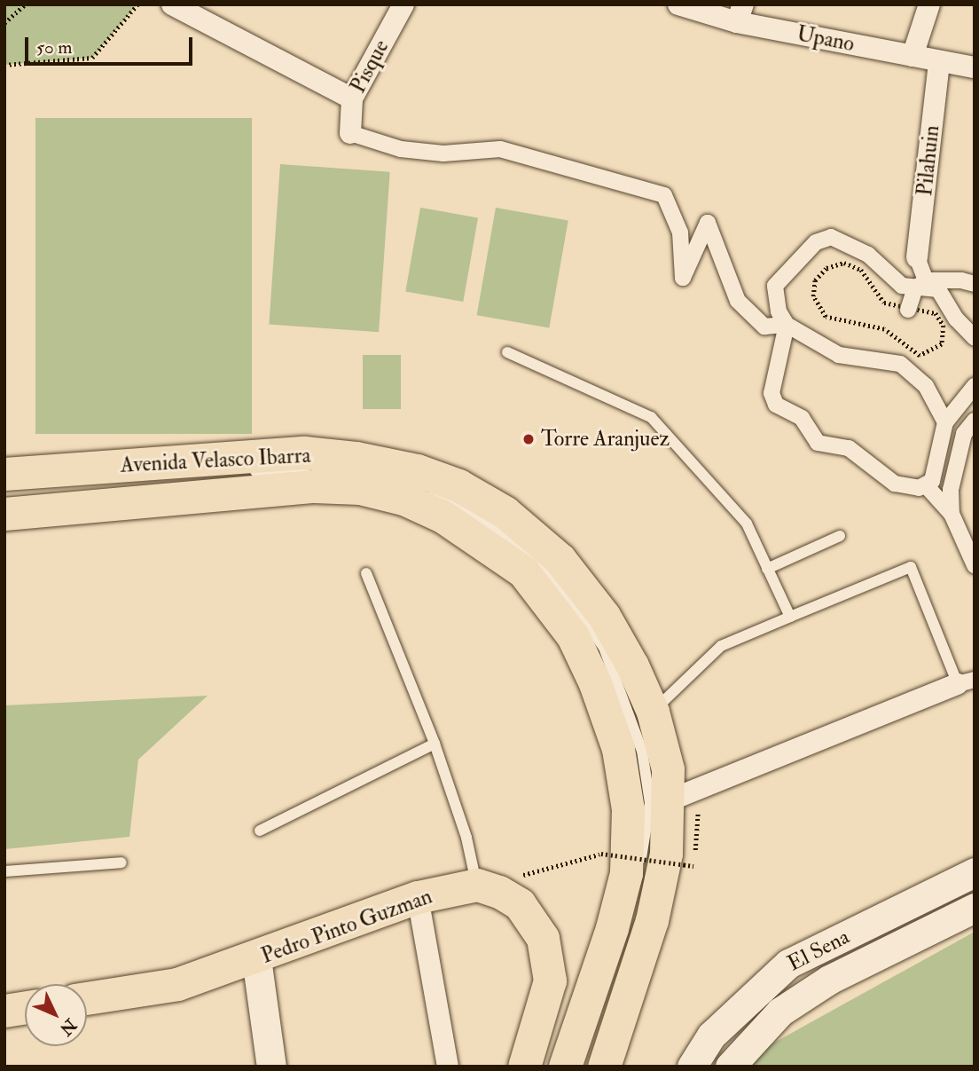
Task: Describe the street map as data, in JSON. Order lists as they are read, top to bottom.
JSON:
{
  "streets": {
    "main road": ["Avenida Velasco Ibarra", "Pedro Pinto Guzman", "El Sena"],
    "street": ["Upano", "Pisque", "Pilahuin"]
  },
  "crossings": [
    ["Upano", "Pilahuin"]
  ],
  "places": ["Torre Aranjuez"],
  "scale_bar": "50 m",
  "north": "bottom right"
}
